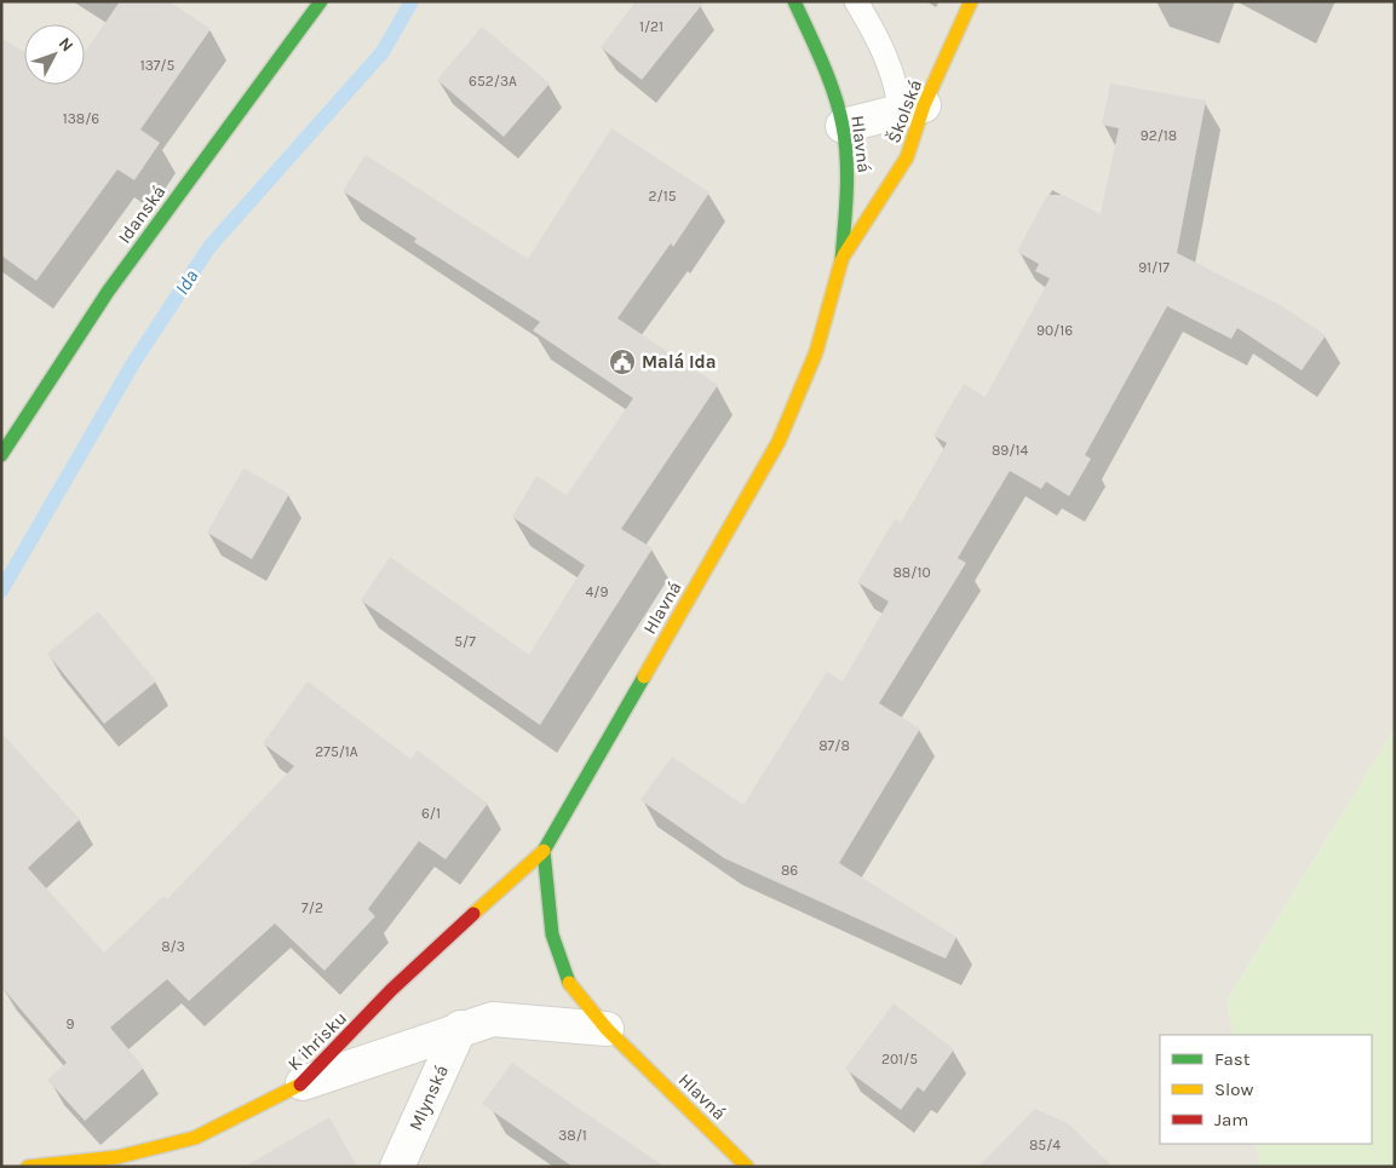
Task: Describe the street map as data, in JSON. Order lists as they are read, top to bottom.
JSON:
{
  "streets": {
    "street": [
      "Školská",
      "Hlavná",
      "Idanská",
      "K ihrisku",
      "Mlynská"
    ]
  },
  "crossings": [
    ["Školská", "Hlavná"],
    ["Hlavná", "K ihrisku"]
  ],
  "water": ["Ida"],
  "places": {
    "public building": ["Malá Ida"]
  },
  "house_numbers": [
    "1/21",
    "137/5",
    "652/3A",
    "138/6",
    "92/18",
    "2/15",
    "91/17",
    "90/16",
    "89/14",
    "88/10",
    "4/9",
    "5/7",
    "87/8",
    "275/1A",
    "6/1",
    "86",
    "7/2",
    "8/3",
    "9",
    "201/5",
    "38/1",
    "85/4"
  ],
  "legend": ["Fast", "Slow", "Jam"],
  "north": "top right"
}
